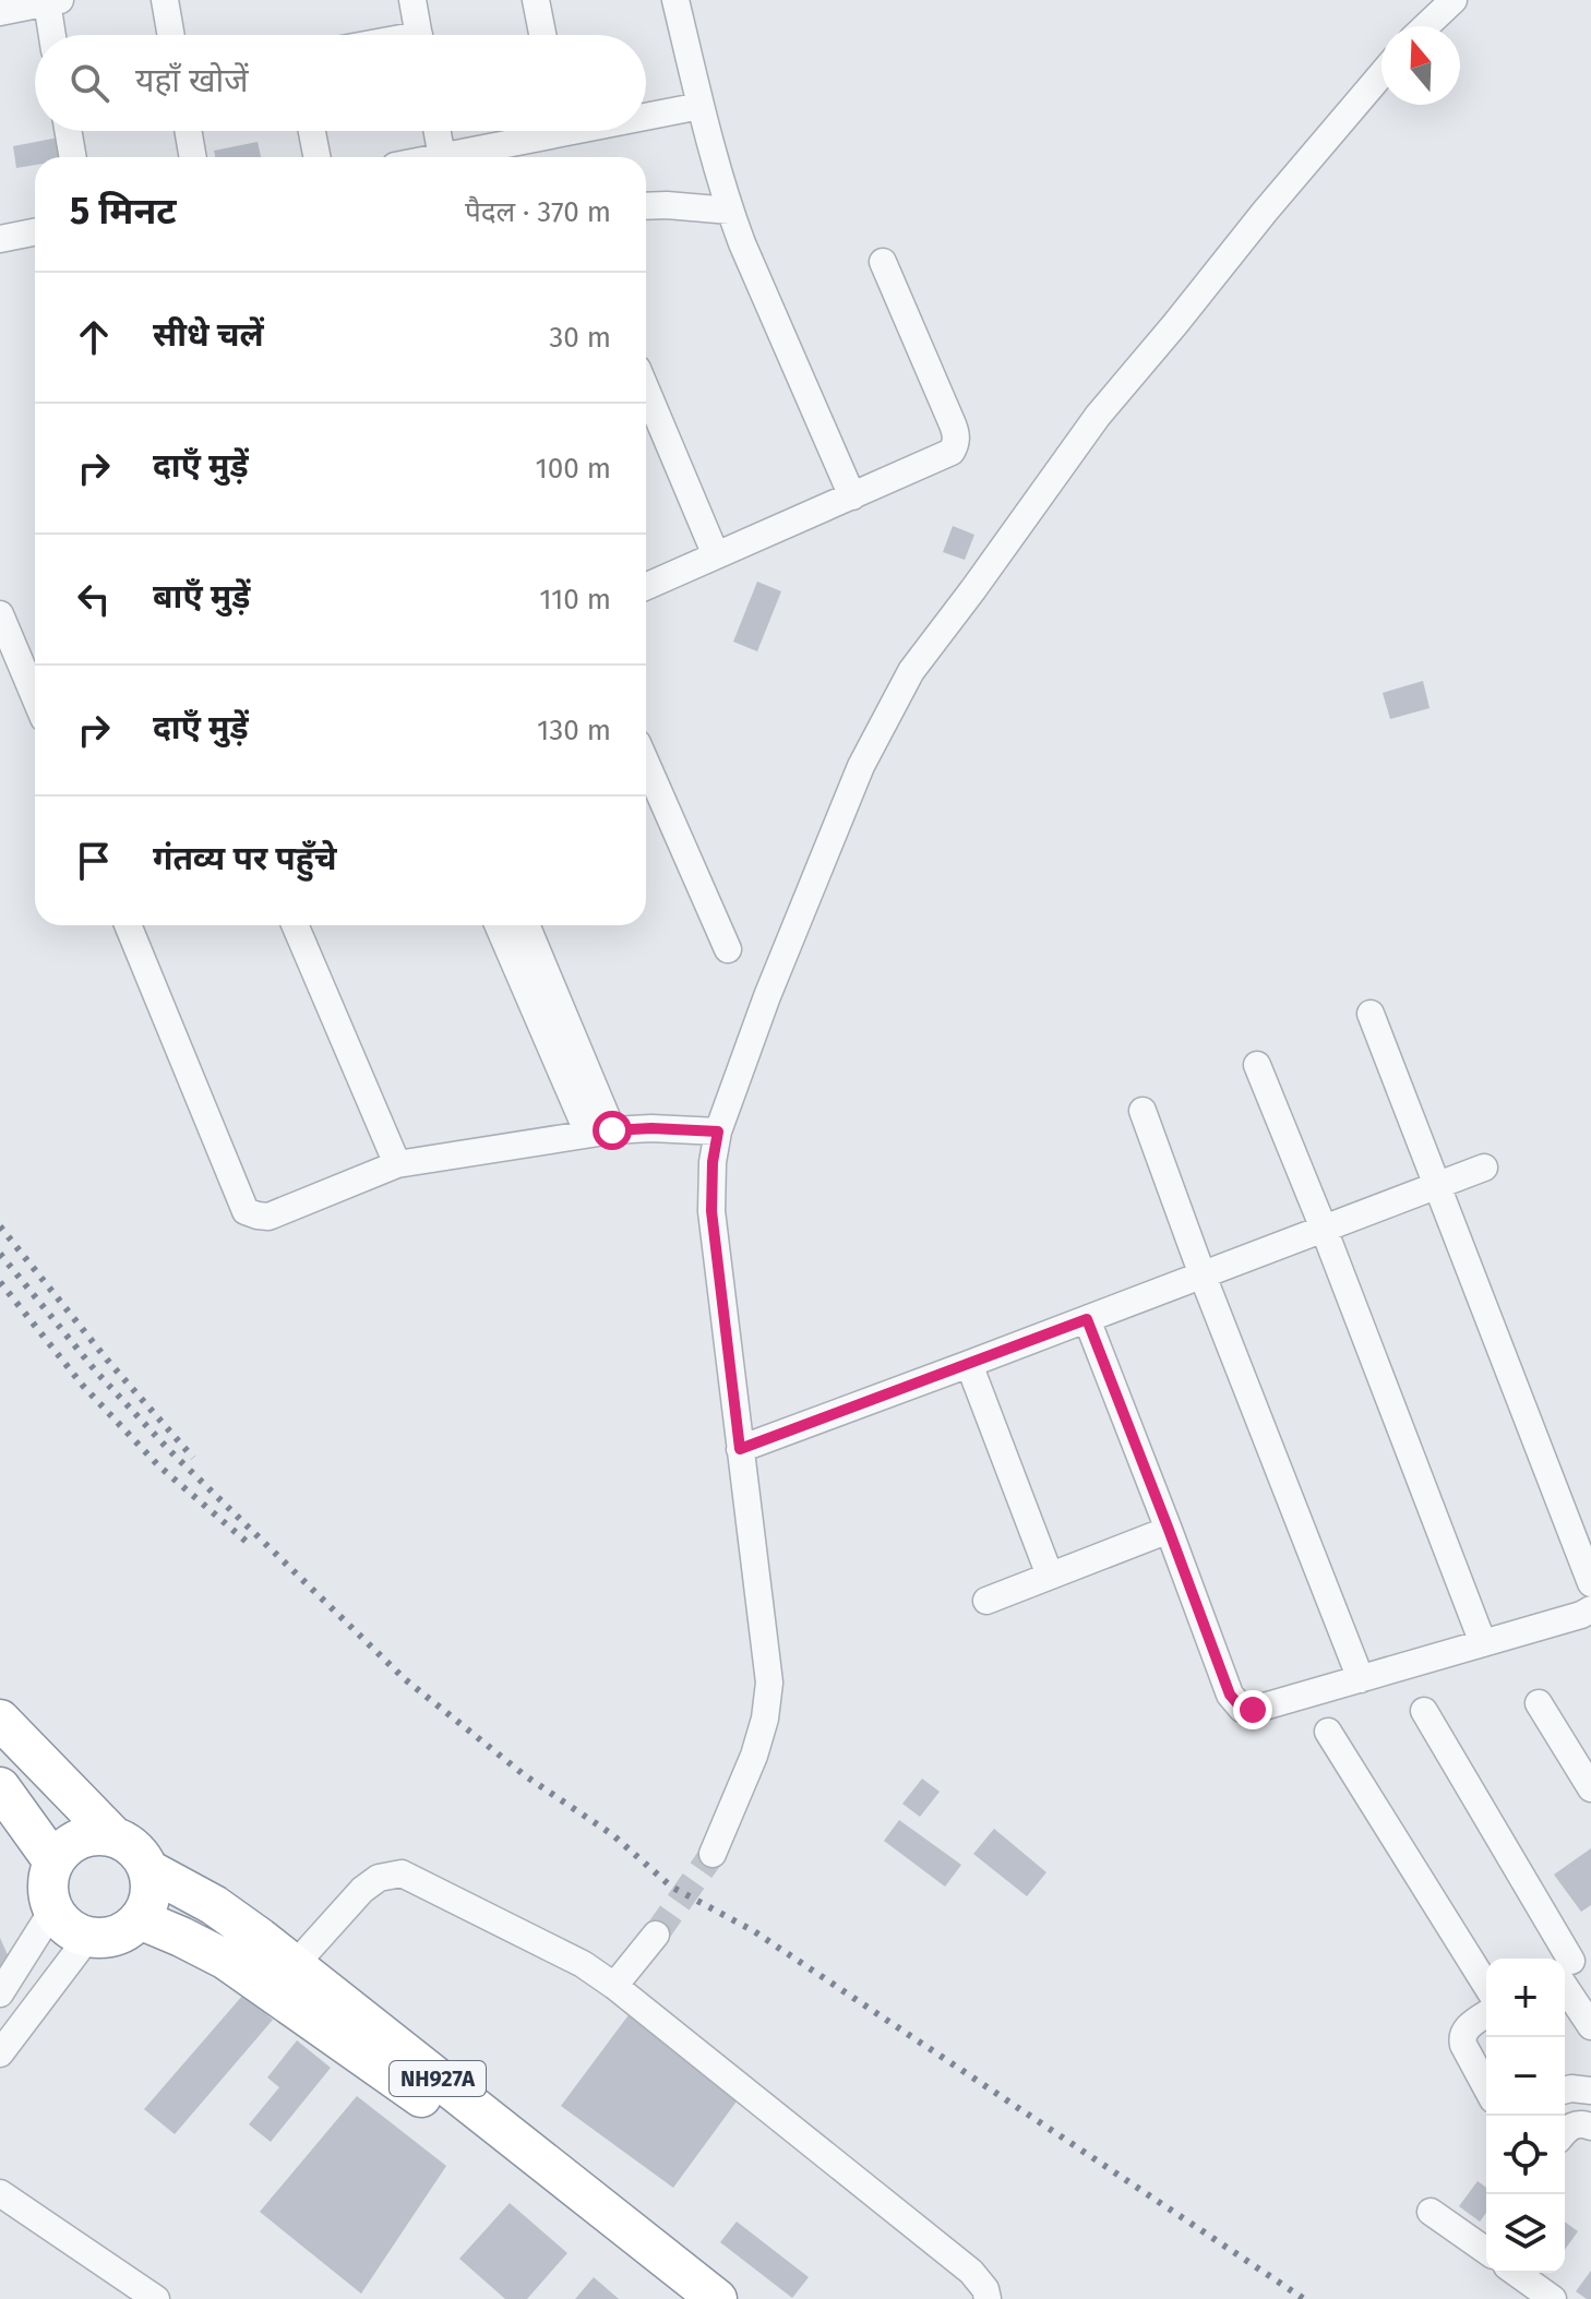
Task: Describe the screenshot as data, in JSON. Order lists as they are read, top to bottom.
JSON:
{
  "streets": {
    "highway": ["NH927A"]
  },
  "north": "top",
  "page": {
    "search": "यहाँ खोजें",
    "heading": ["5 मिनट", "पैदल · 370 m"],
    "list": [
      ["सीधे चलें", "30 m"],
      ["दाएँ मुड़ें", "100 m"],
      ["बाएँ मुड़ें", "110 m"],
      ["दाएँ मुड़ें", "130 m"],
      "गंतव्य पर पहुँचे"
    ],
    "map_buttons": ["+", "−"]
  }
}
